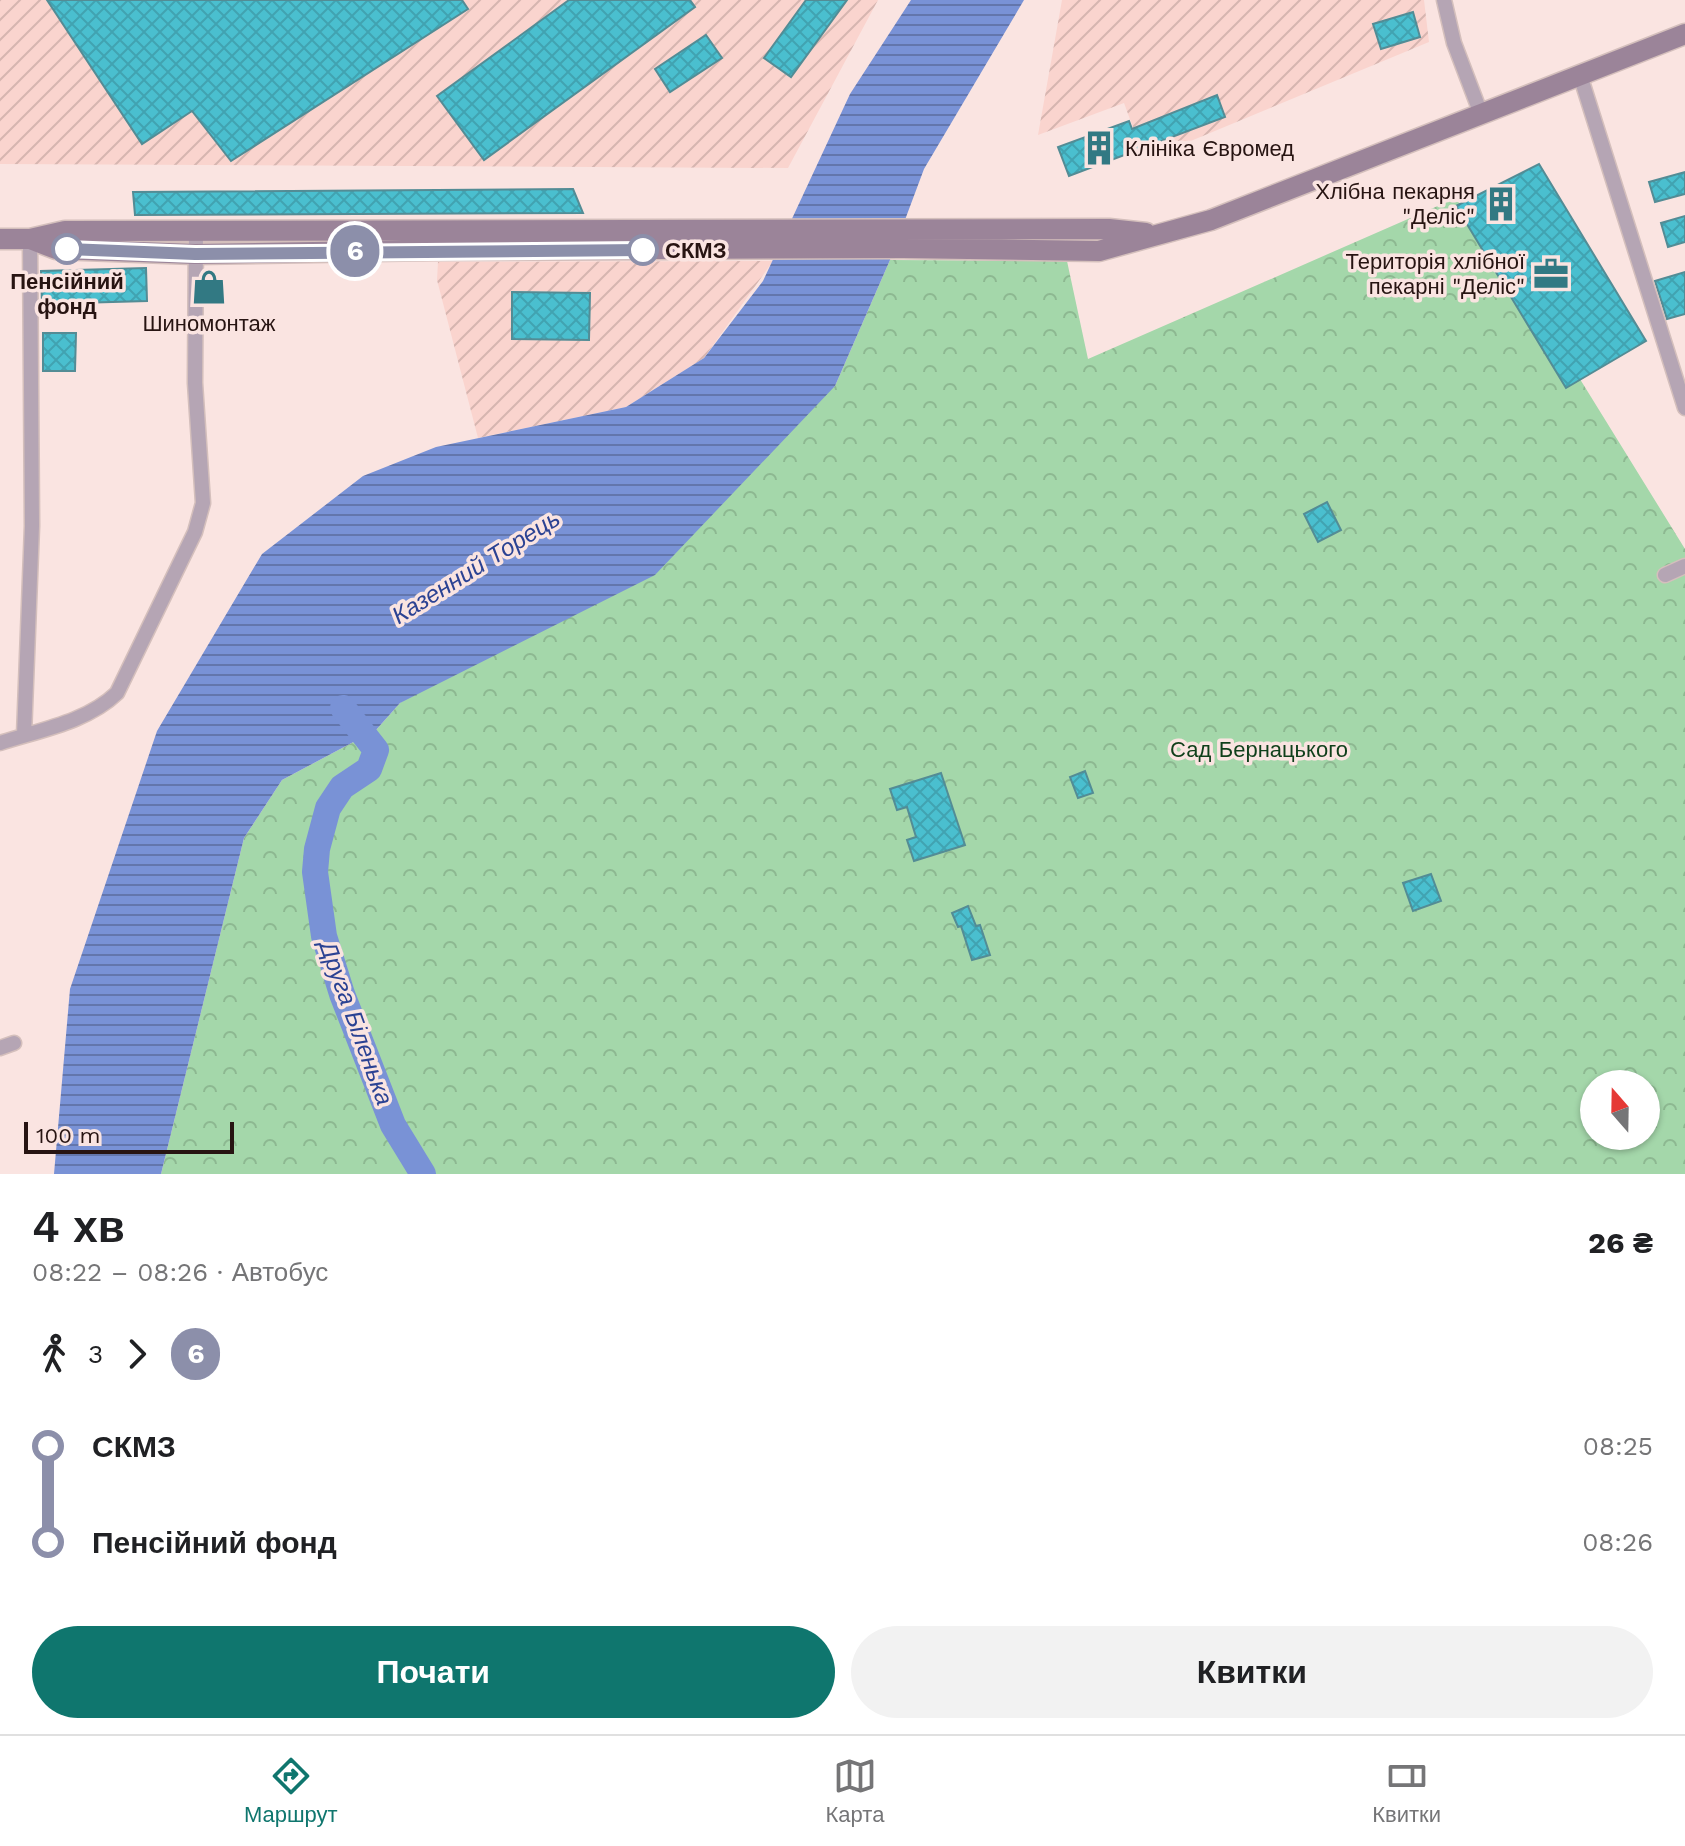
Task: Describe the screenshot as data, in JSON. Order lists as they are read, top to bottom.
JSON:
{
  "water": ["Казенний Торець", "Друга Біленька"],
  "parks": ["Сад Бернацького"],
  "places": {
    "building": ["Клініка Євромед", "Хлібна пекарня \"Деліс\""],
    "other": ["Пенсійний фонд", "СКМЗ"],
    "office": ["Територія хлібної пекарні \"Деліс\""],
    "shop": ["Шиномонтаж"]
  },
  "lines": ["bus line 6"],
  "scale_bar": "100 m",
  "north": "top",
  "page": {
    "on_map": "6",
    "scale": "100 m",
    "heading": ["4 хв", "08:22 – 08:26 · Автобус", "26 ₴"],
    "legs": ["3", "6"],
    "list": [
      {
        "name": "СКМЗ",
        "value": "08:25"
      },
      {
        "name": "Пенсійний фонд",
        "value": "08:26"
      }
    ],
    "buttons": ["Почати", "Квитки"],
    "tabs": ["Маршрут", "Карта", "Квитки"]
  }
}
